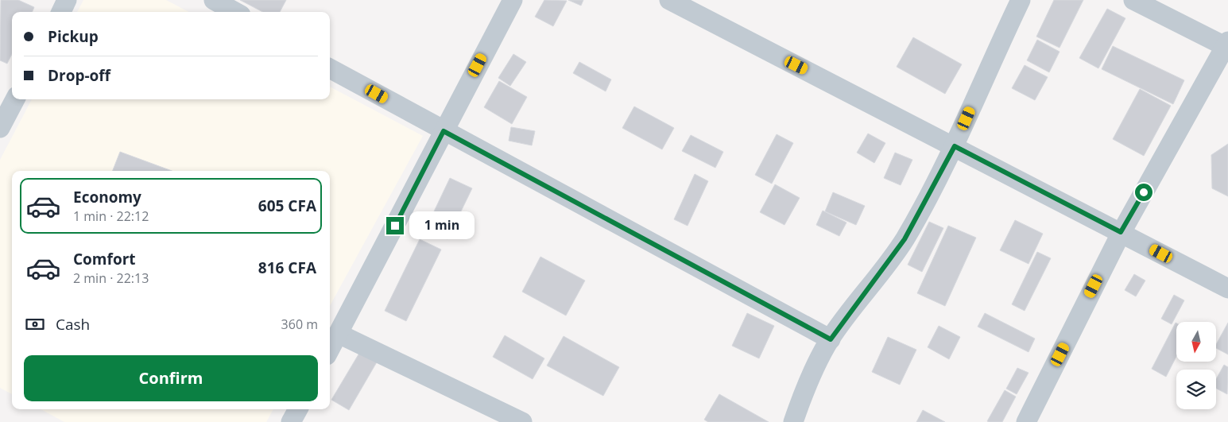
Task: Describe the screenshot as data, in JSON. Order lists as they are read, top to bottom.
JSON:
{
  "north": "bottom",
  "page": {
    "banner": ["Pickup", "Drop-off"],
    "list": [
      {
        "name": "Economy",
        "note": "1 min · 22:12",
        "value": "605 CFA"
      },
      {
        "name": "Comfort",
        "note": "2 min · 22:13",
        "value": "816 CFA"
      }
    ],
    "bubble": "1 min",
    "pay": ["Cash", "360 m"],
    "buttons": "Confirm"
  }
}
